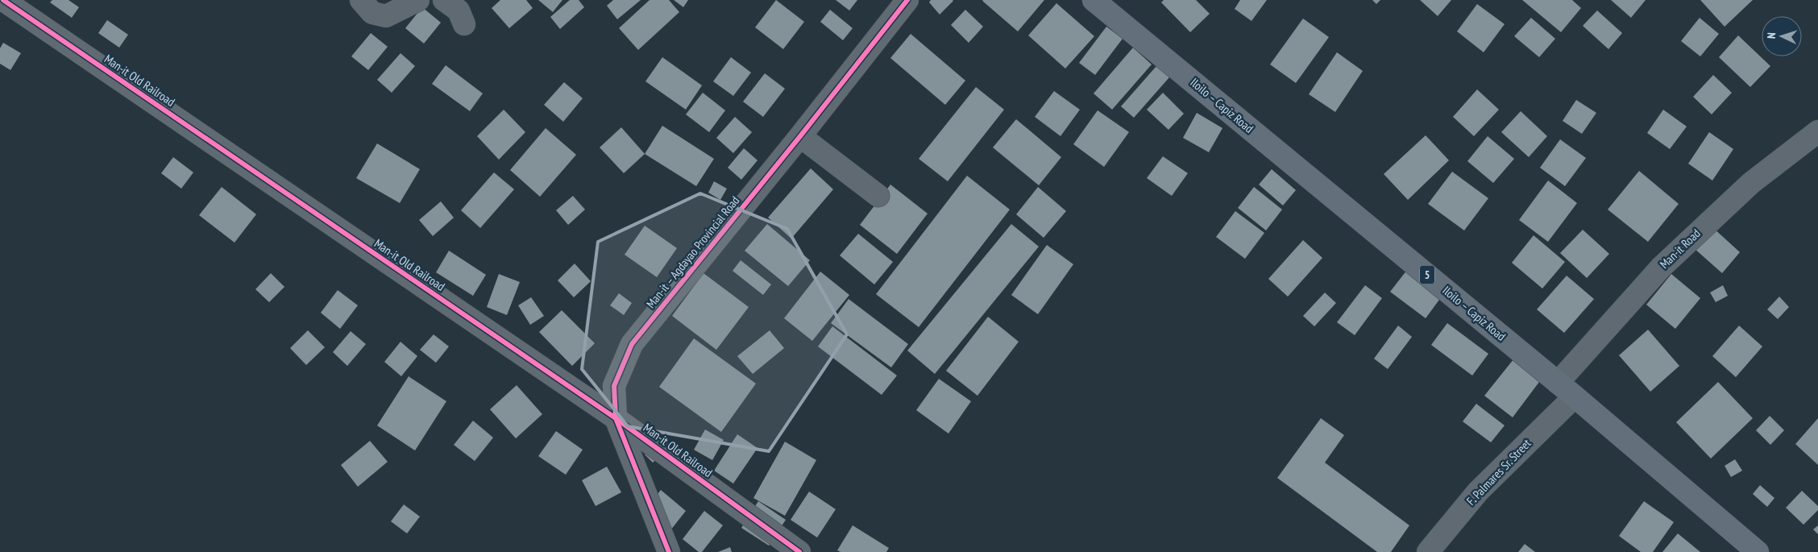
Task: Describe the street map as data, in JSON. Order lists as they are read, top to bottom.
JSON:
{
  "streets": {
    "highway": ["Iloilo – Capiz Road", "5"],
    "street": [
      "Man-it Old Railroad",
      "Man-it Road",
      "Man-it – Agdayao Provincial Road",
      "F. Palmares Sr. Street"
    ]
  },
  "crossings": [
    ["Man-it Old Railroad", "Man-it – Agdayao Provincial Road"],
    ["Iloilo – Capiz Road", "Man-it Road"],
    ["Iloilo – Capiz Road", "F. Palmares Sr. Street"]
  ],
  "north": "left"
}
